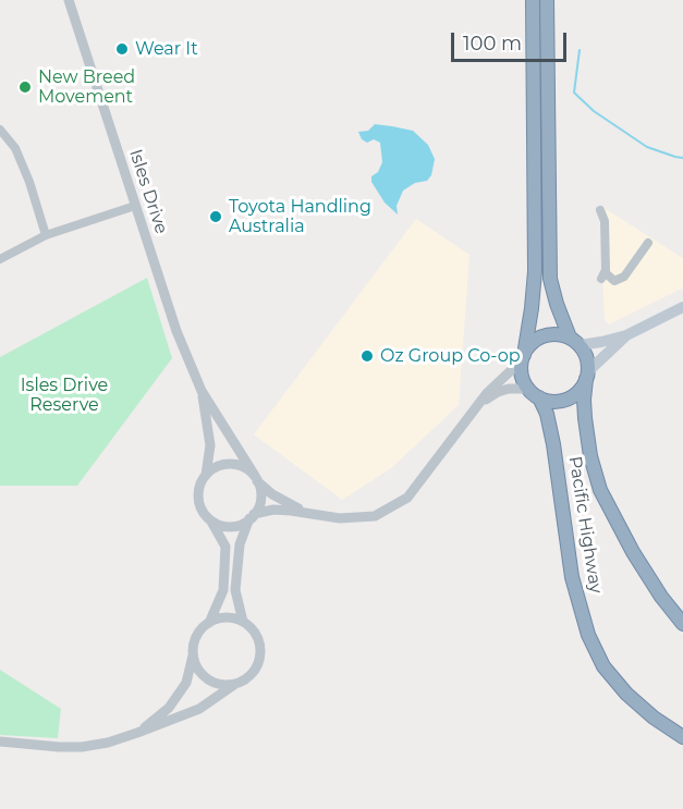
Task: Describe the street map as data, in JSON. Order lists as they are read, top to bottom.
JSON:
{
  "streets": {
    "highway": ["Pacific Highway"],
    "street": ["Isles Drive"]
  },
  "parks": ["Isles Drive Reserve"],
  "places": [
    "Wear It",
    "New Breed Movement",
    "Toyota Handling Australia",
    "Oz Group Co-op"
  ],
  "scale_bar": "100 m"
}
